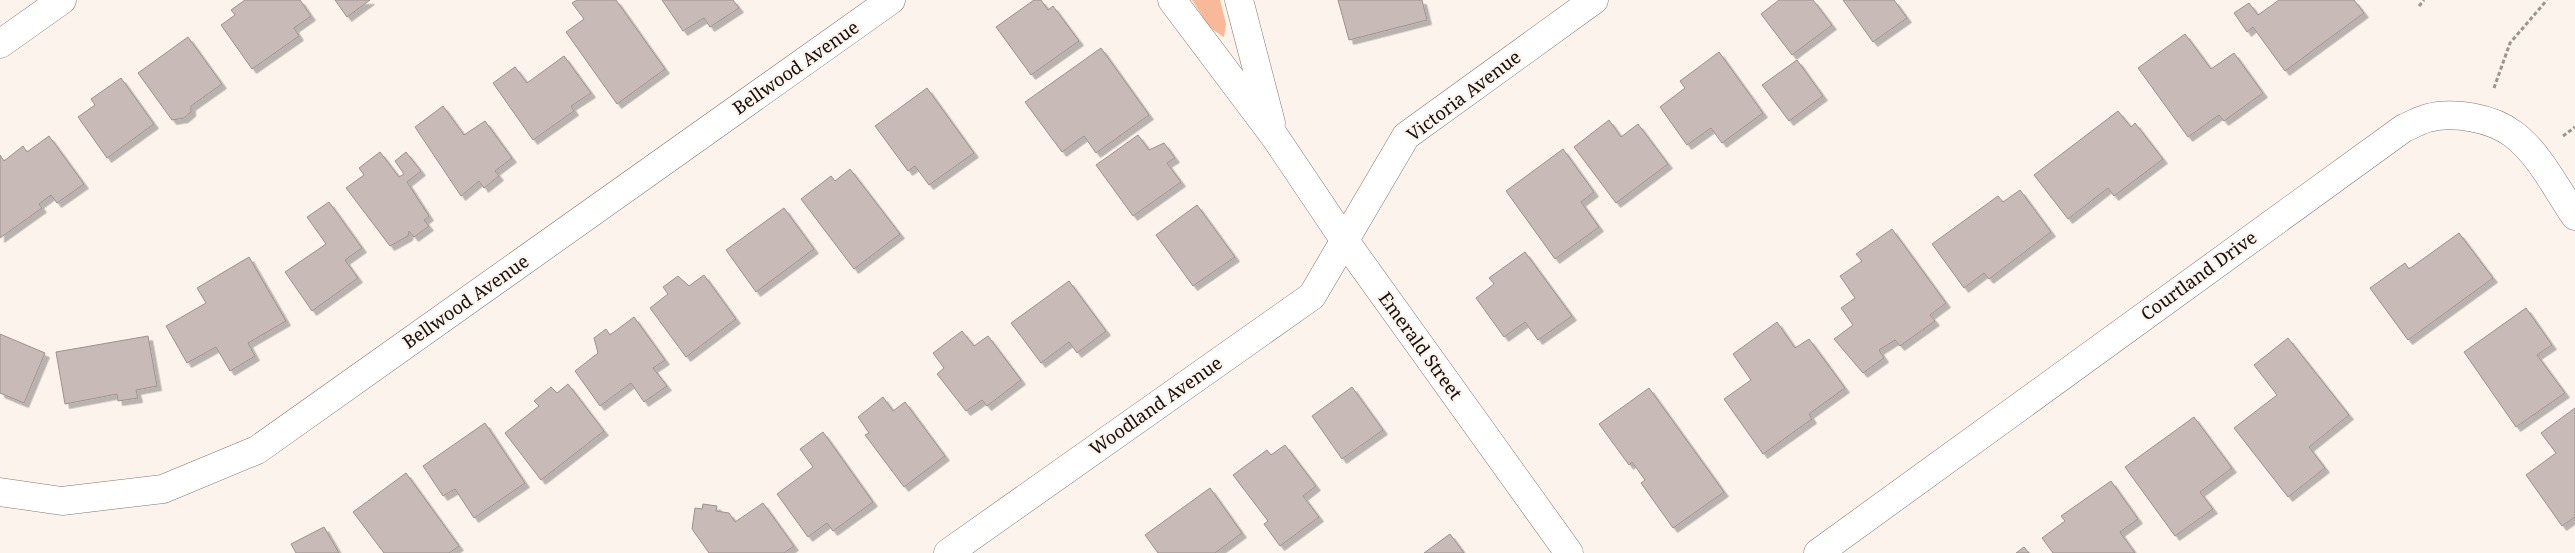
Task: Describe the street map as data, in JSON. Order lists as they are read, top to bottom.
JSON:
{
  "streets": {
    "street": [
      "Bellwood Avenue",
      "Victoria Avenue",
      "Courtland Drive",
      "Emerald Street",
      "Woodland Avenue"
    ]
  },
  "crossings": [
    ["Victoria Avenue", "Emerald Street"],
    ["Victoria Avenue", "Woodland Avenue"],
    ["Emerald Street", "Woodland Avenue"]
  ]
}
